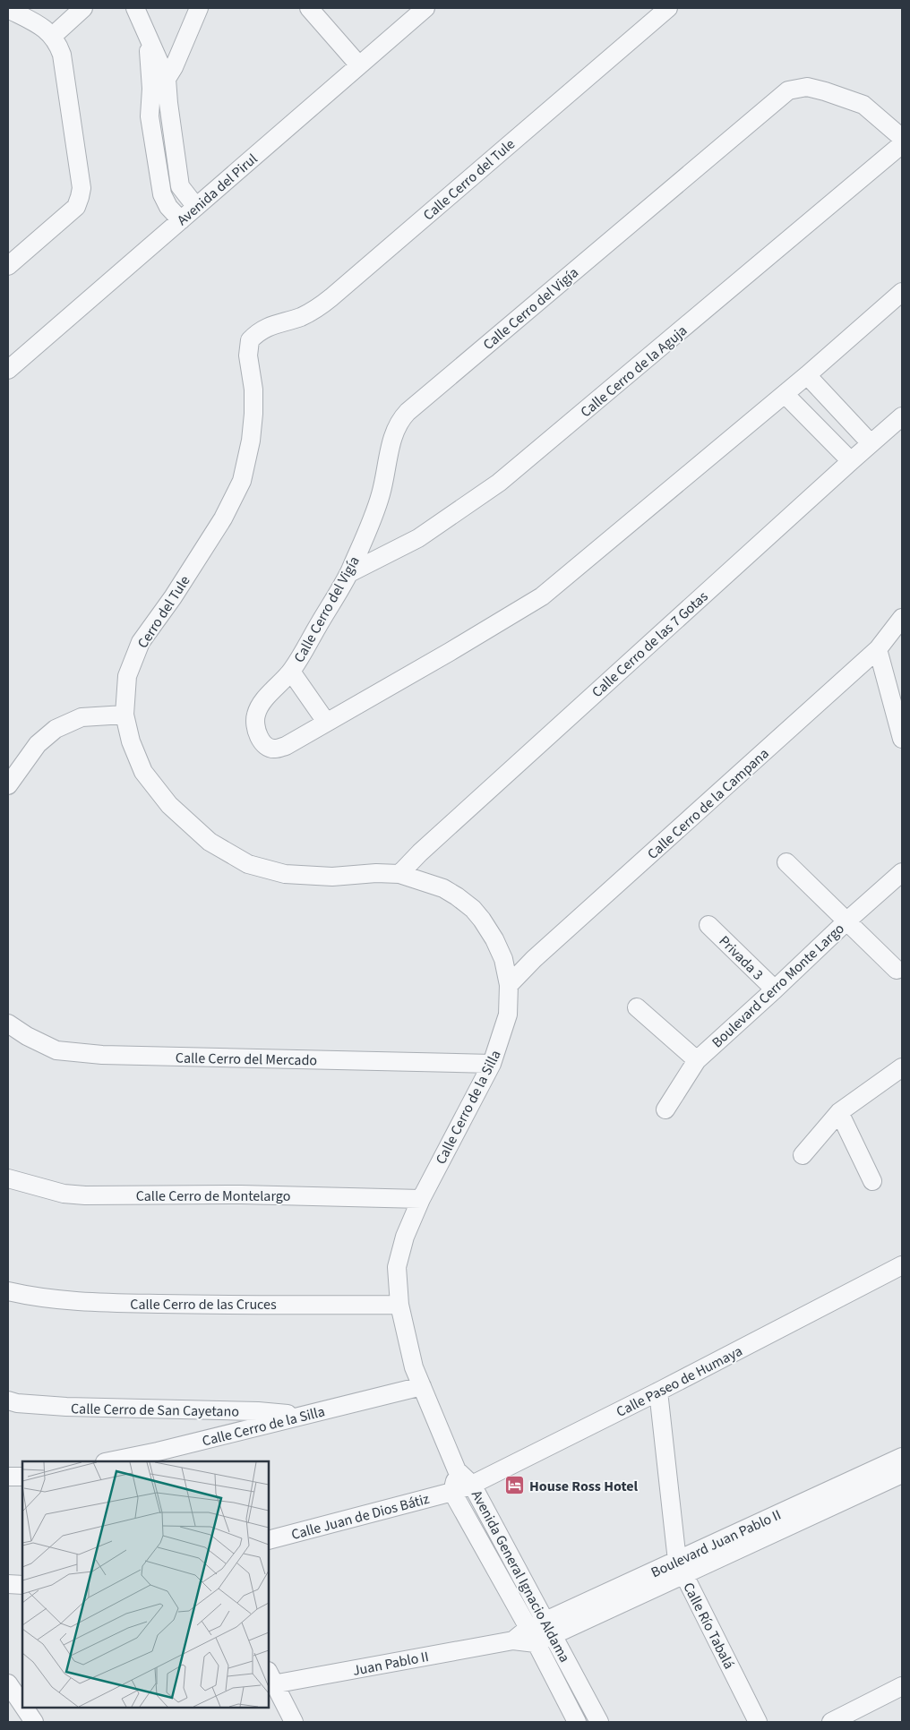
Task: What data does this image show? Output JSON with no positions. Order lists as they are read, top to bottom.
{
  "streets": {
    "street": [
      "Calle Cerro del Tule",
      "Avenida del Pirul",
      "Calle Cerro del Vigía",
      "Calle Cerro de la Aguja",
      "Cerro del Tule",
      "Calle Cerro de las 7 Gotas",
      "Calle Cerro de la Campana",
      "Privada 3",
      "Boulevard Cerro Monte Largo",
      "Calle Cerro del Mercado",
      "Calle Cerro de la Silla",
      "Calle Cerro de Montelargo",
      "Calle Cerro de las Cruces",
      "Calle Paseo de Humaya",
      "Calle Cerro de San Cayetano",
      "Calle Juan de Dios Bátiz",
      "Boulevard Juan Pablo II",
      "Avenida General Ignacio Aldama",
      "Calle Río Tabalá",
      "Juan Pablo II"
    ]
  },
  "crossings": [
    ["Calle Cerro del Tule", "Cerro del Tule"],
    ["Calle Cerro del Vigía", "Calle Cerro de la Aguja"],
    ["Cerro del Tule", "Calle Cerro de las 7 Gotas"],
    ["Cerro del Tule", "Calle Cerro de la Silla"],
    ["Calle Cerro de las 7 Gotas", "Calle Cerro de la Silla"],
    ["Calle Cerro de la Campana", "Calle Cerro de la Silla"],
    ["Privada 3", "Boulevard Cerro Monte Largo"],
    ["Calle Cerro del Mercado", "Calle Cerro de la Silla"],
    ["Calle Cerro de la Silla", "Calle Cerro de Montelargo"],
    ["Calle Cerro de la Silla", "Calle Cerro de las Cruces"],
    ["Calle Cerro de la Silla", "Calle Cerro de San Cayetano"],
    ["Calle Cerro de la Silla", "Avenida General Ignacio Aldama"],
    ["Calle Paseo de Humaya", "Calle Juan de Dios Bátiz"],
    ["Calle Paseo de Humaya", "Avenida General Ignacio Aldama"],
    ["Calle Paseo de Humaya", "Calle Río Tabalá"],
    ["Calle Juan de Dios Bátiz", "Avenida General Ignacio Aldama"],
    ["Boulevard Juan Pablo II", "Avenida General Ignacio Aldama"],
    ["Boulevard Juan Pablo II", "Calle Río Tabalá"],
    ["Boulevard Juan Pablo II", "Juan Pablo II"],
    ["Avenida General Ignacio Aldama", "Juan Pablo II"]
  ],
  "places": {
    "hotel": ["House Ross Hotel"]
  }
}
